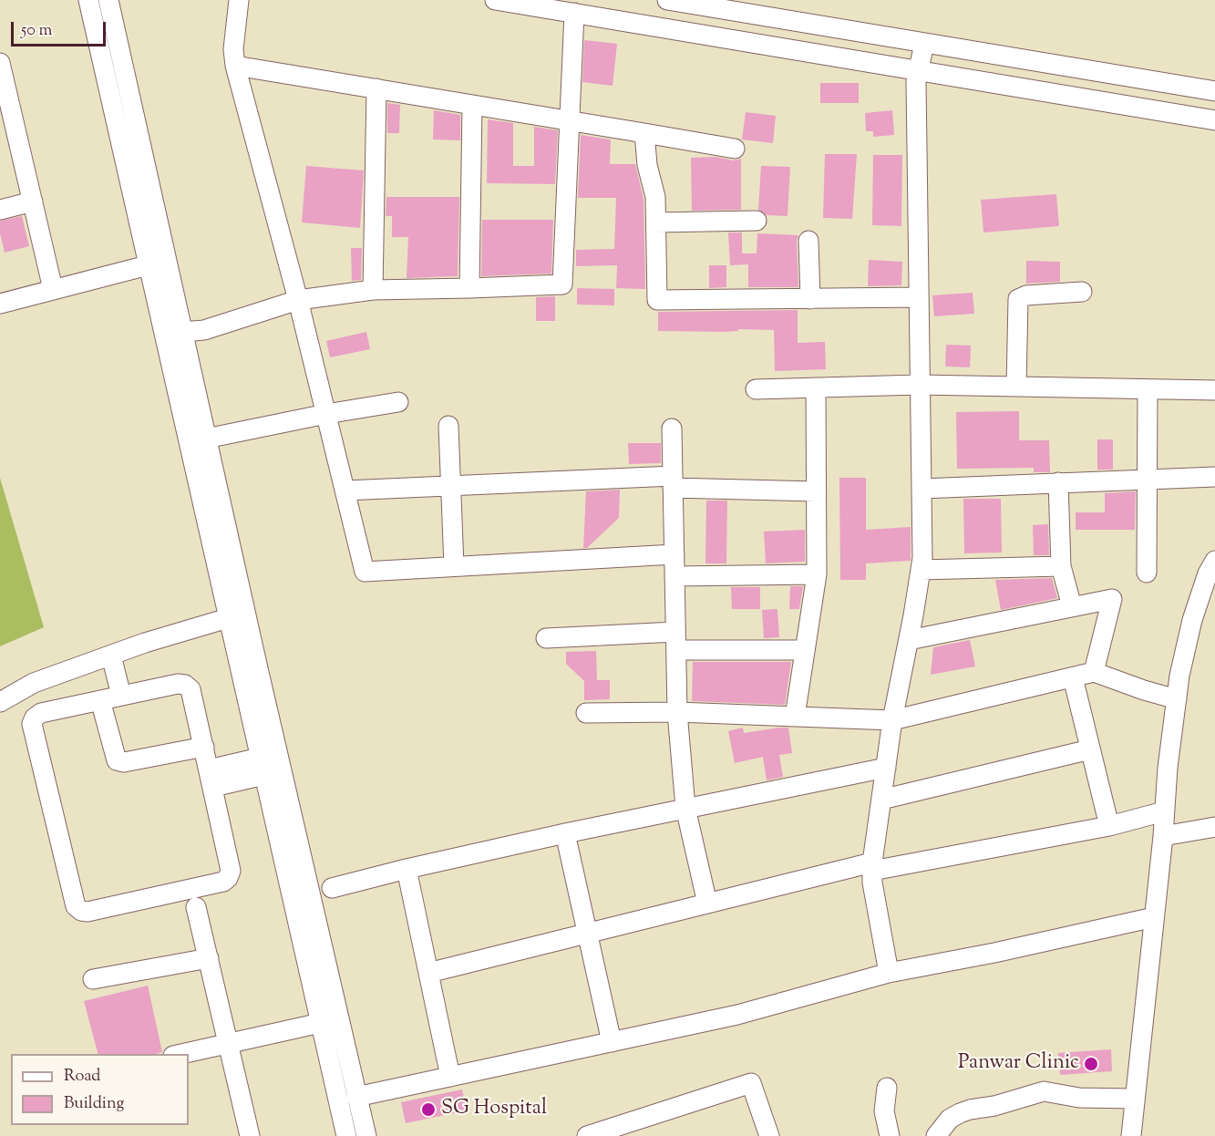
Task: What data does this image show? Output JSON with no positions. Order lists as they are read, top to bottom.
{
  "places": ["Panwar Clinic", "SG Hospital"],
  "legend": ["Road", "Building"],
  "scale_bar": "50 m"
}
